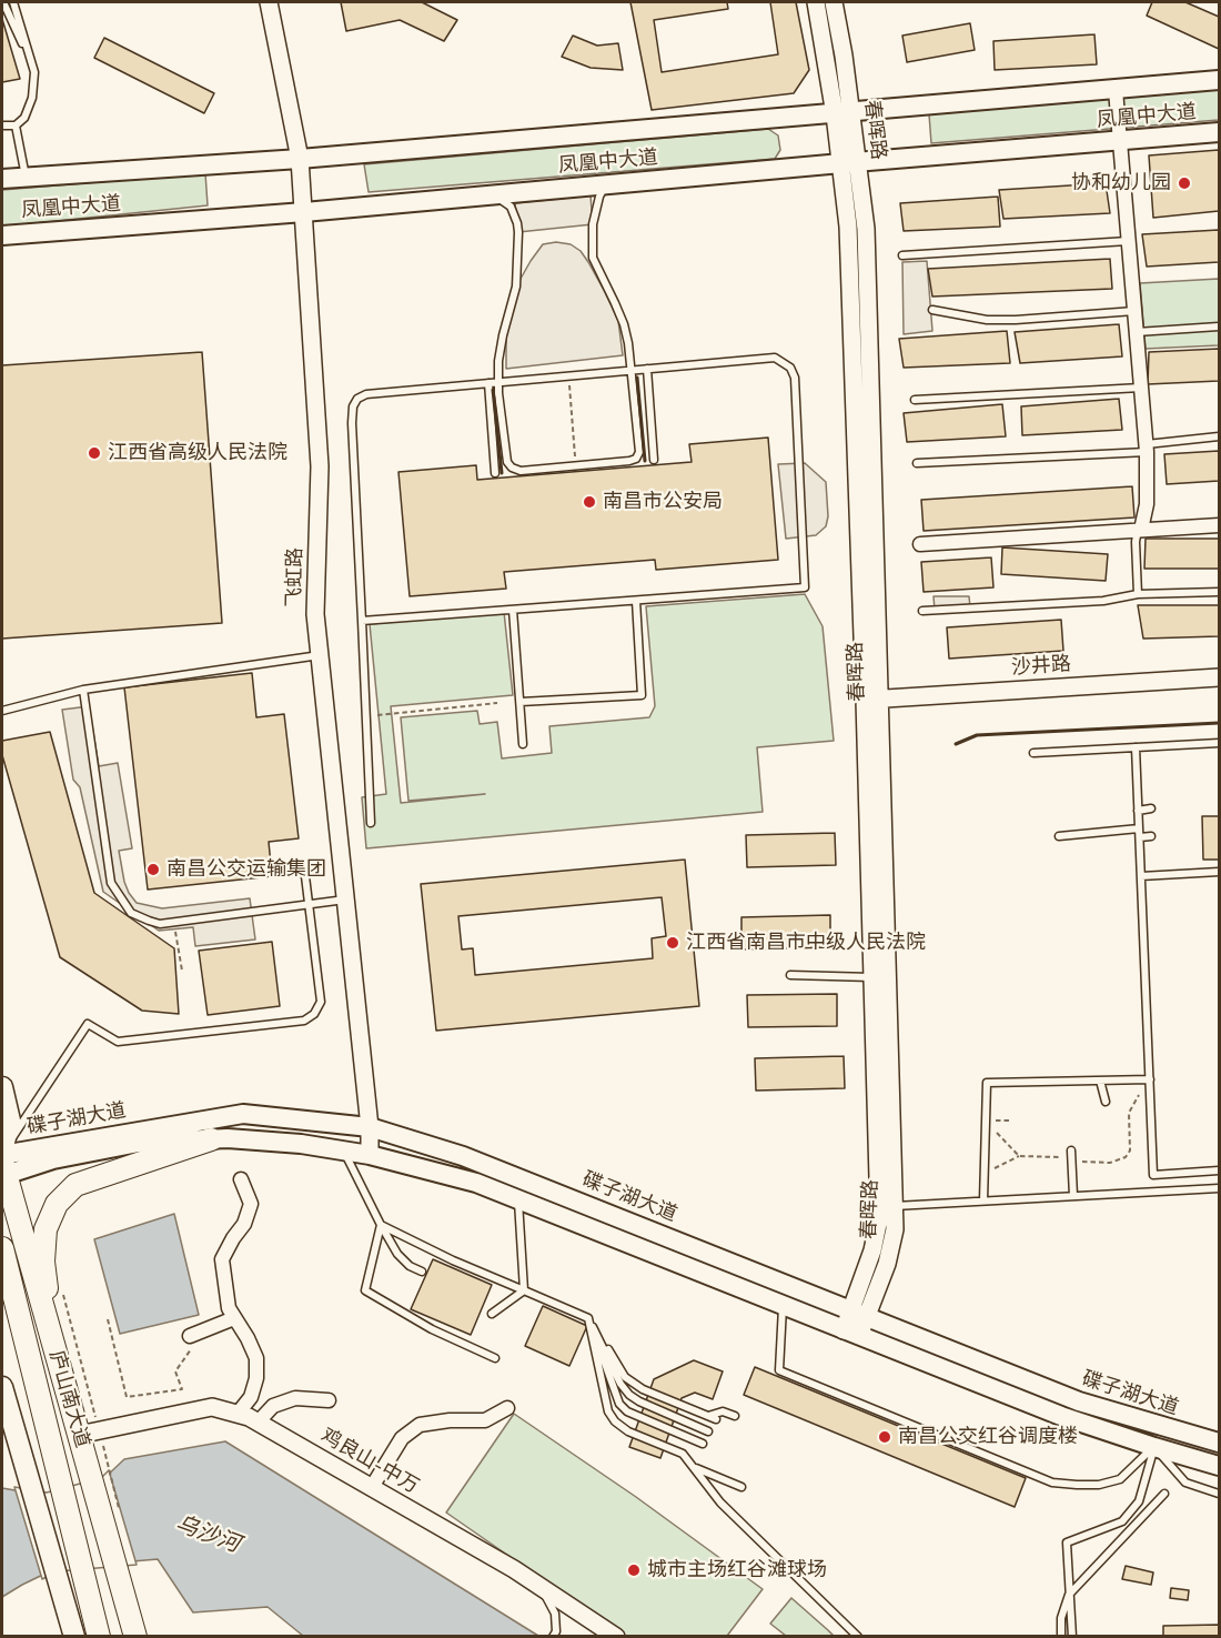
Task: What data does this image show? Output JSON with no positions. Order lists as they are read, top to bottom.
{
  "streets": {
    "highway": ["庐山南大道"],
    "main road": ["凤凰中大道", "碟子湖大道"],
    "street": [
      "春晖路",
      "飞虹路",
      "沙井路",
      "鸡良山-中万"
    ]
  },
  "crossings": [
    ["凤凰中大道", "春晖路"],
    ["凤凰中大道", "飞虹路"],
    ["春晖路", "沙井路"],
    ["春晖路", "碟子湖大道"],
    ["飞虹路", "碟子湖大道"],
    ["碟子湖大道", "庐山南大道"],
    ["庐山南大道", "鸡良山-中万"]
  ],
  "water": ["乌沙河"],
  "places": [
    "协和幼儿园",
    "江西省高级人民法院",
    "南昌市公安局",
    "南昌公交运输集团",
    "江西省南昌市中级人民法院",
    "南昌公交红谷调度楼",
    "城市主场红谷滩球场"
  ]
}
